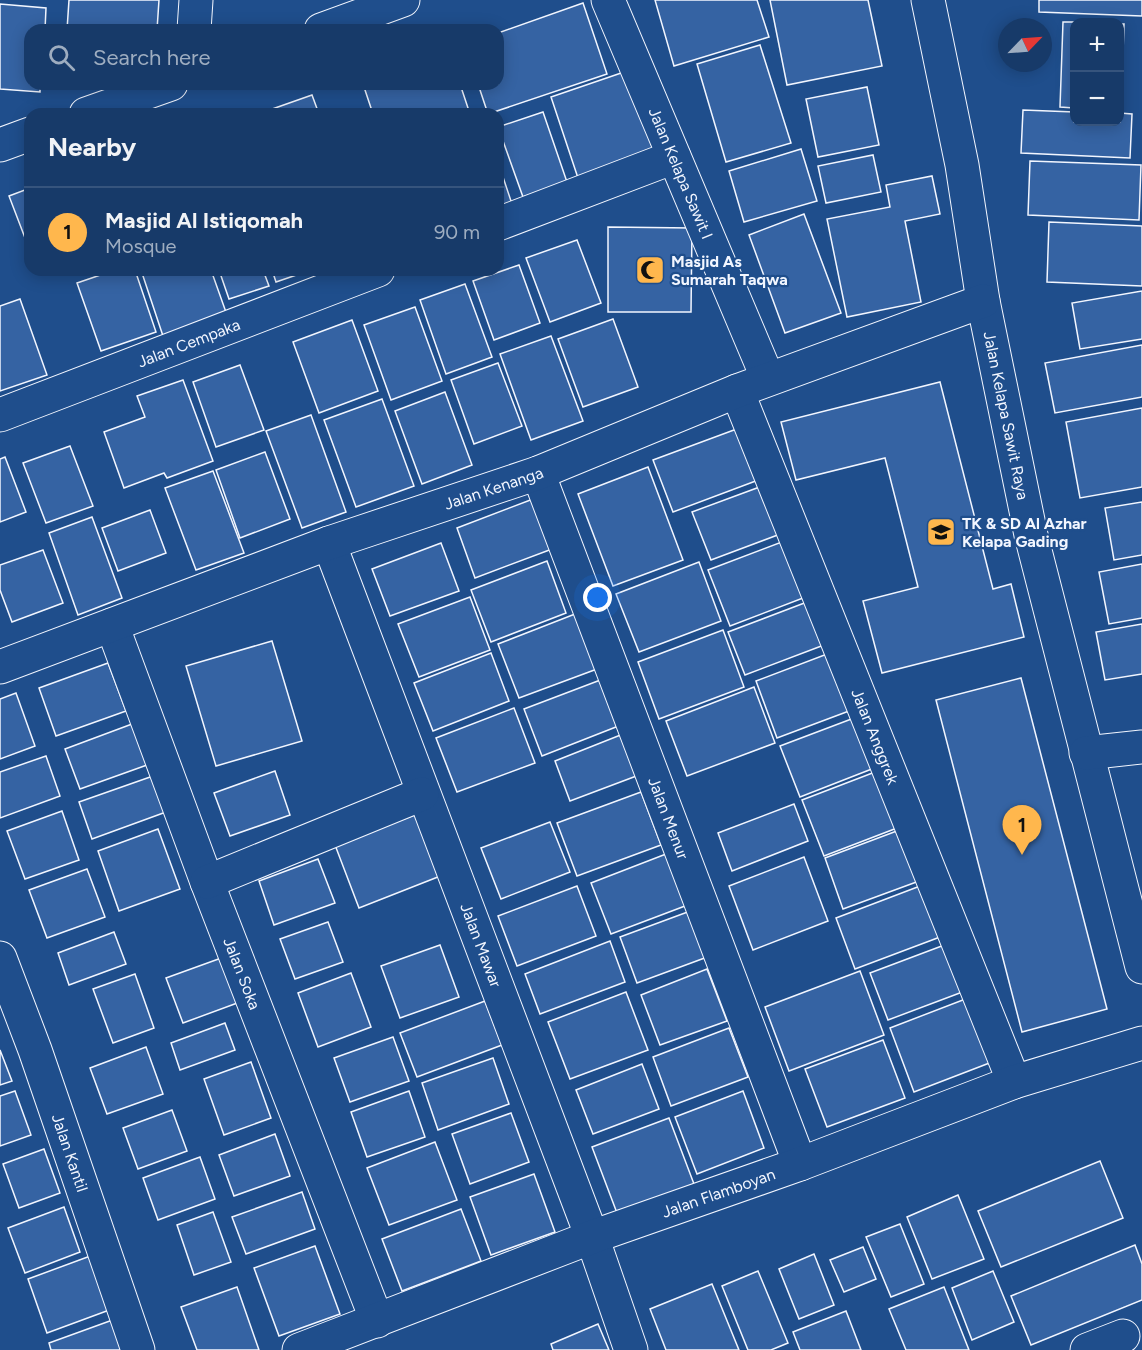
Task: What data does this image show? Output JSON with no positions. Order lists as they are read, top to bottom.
{
  "streets": {
    "street": [
      "Jalan Kelapa Sawit I",
      "Jalan Cempaka",
      "Jalan Kelapa Sawit Raya",
      "Jalan Kenanga",
      "Jalan Anggrek",
      "Jalan Menur",
      "Jalan Mawar",
      "Jalan Soka",
      "Jalan Kantil",
      "Jalan Flamboyan"
    ]
  },
  "crossings": [
    ["Jalan Kelapa Sawit I", "Jalan Kenanga"],
    ["Jalan Kelapa Sawit Raya", "Jalan Kenanga"],
    ["Jalan Kenanga", "Jalan Anggrek"],
    ["Jalan Kenanga", "Jalan Menur"],
    ["Jalan Kenanga", "Jalan Mawar"],
    ["Jalan Kenanga", "Jalan Soka"],
    ["Jalan Anggrek", "Jalan Flamboyan"],
    ["Jalan Menur", "Jalan Flamboyan"],
    ["Jalan Mawar", "Jalan Flamboyan"],
    ["Jalan Soka", "Jalan Flamboyan"]
  ],
  "places": {
    "mosque": ["Masjid As Sumarah Taqwa"],
    "school or university": ["TK & SD Al Azhar Kelapa Gading"]
  },
  "north": "top right",
  "page": {
    "map_buttons": ["+", "−"],
    "search": "Search here",
    "heading": "Nearby",
    "list": [
      {
        "mark": "1",
        "name": "Masjid Al Istiqomah",
        "note": "Mosque",
        "value": "90 m"
      }
    ],
    "pins": "1"
  }
}
